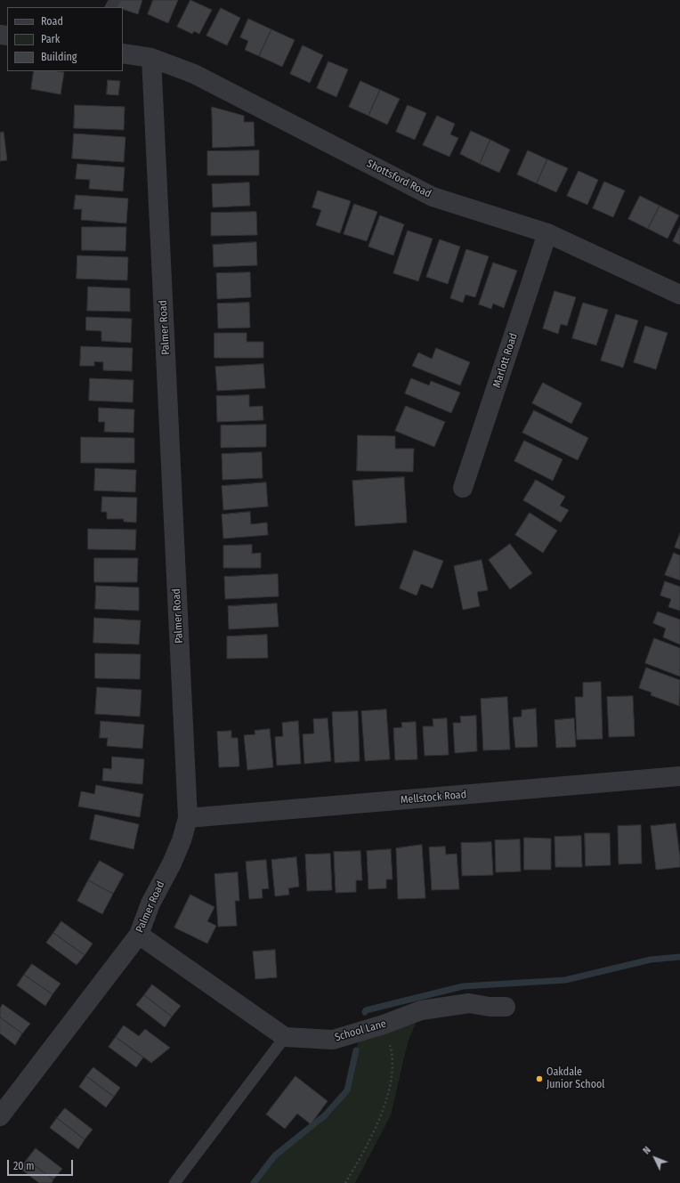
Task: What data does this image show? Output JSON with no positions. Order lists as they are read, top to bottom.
{
  "streets": {
    "street": [
      "Shottsford Road",
      "Palmer Road",
      "Marlott Road",
      "Mellstock Road",
      "School Lane"
    ]
  },
  "crossings": [
    ["Shottsford Road", "Palmer Road"],
    ["Shottsford Road", "Marlott Road"],
    ["Palmer Road", "Mellstock Road"]
  ],
  "places": ["Oakdale Junior School"],
  "legend": ["Road", "Park", "Building"],
  "scale_bar": "20 m",
  "north": "top left"
}
